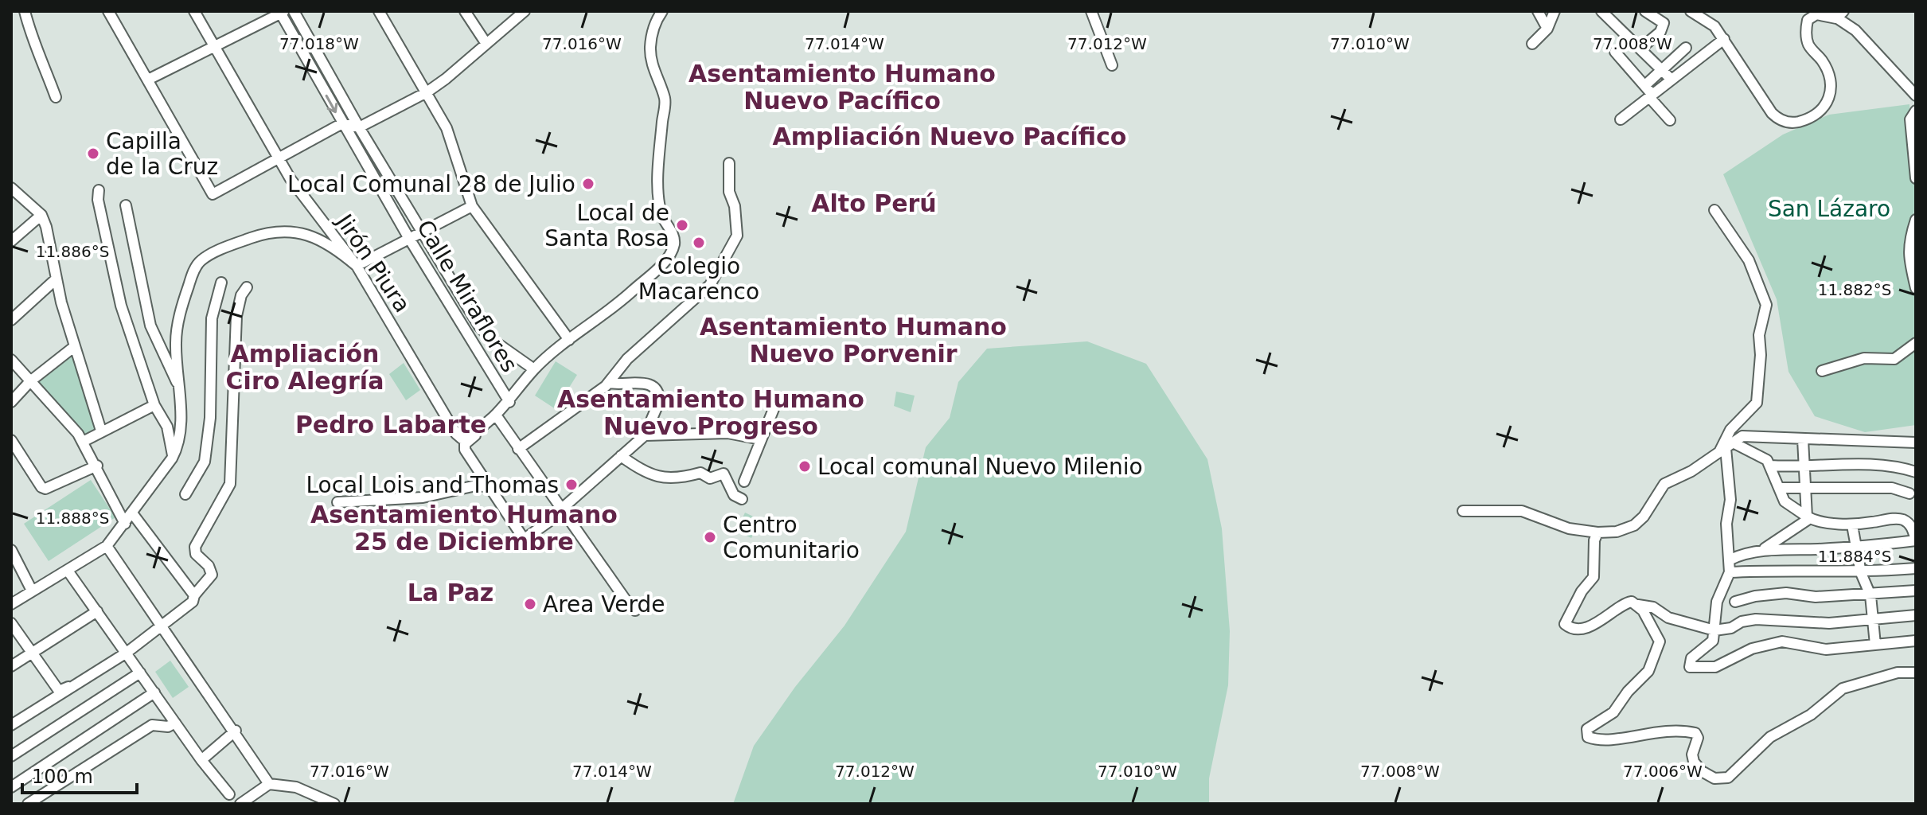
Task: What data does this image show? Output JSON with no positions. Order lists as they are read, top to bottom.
{
  "streets": {
    "street": ["Jirón Piura", "Calle Miraflores"]
  },
  "districts": [
    "Asentamiento Humano Nuevo Pacífico",
    "Ampliación Nuevo Pacífico",
    "Alto Perú",
    "Asentamiento Humano Nuevo Porvenir",
    "Ampliación Ciro Alegría",
    "Asentamiento Humano Nuevo Progreso",
    "Pedro Labarte",
    "Asentamiento Humano 25 de Diciembre",
    "La Paz"
  ],
  "parks": ["San Lázaro"],
  "places": [
    "Capilla de la Cruz",
    "Local Comunal 28 de Julio",
    "Local de Santa Rosa",
    "Colegio Macarenco",
    "Local comunal Nuevo Milenio",
    "Local Lois and Thomas",
    "Centro Comunitario",
    "Area Verde"
  ],
  "scale_bar": "100 m",
  "coordinates": [
    "77.018°W",
    "77.016°W",
    "77.014°W",
    "77.012°W",
    "77.010°W",
    "77.008°W",
    "11.886°S",
    "11.882°S",
    "11.888°S",
    "11.884°S",
    "77.006°W"
  ]
}
